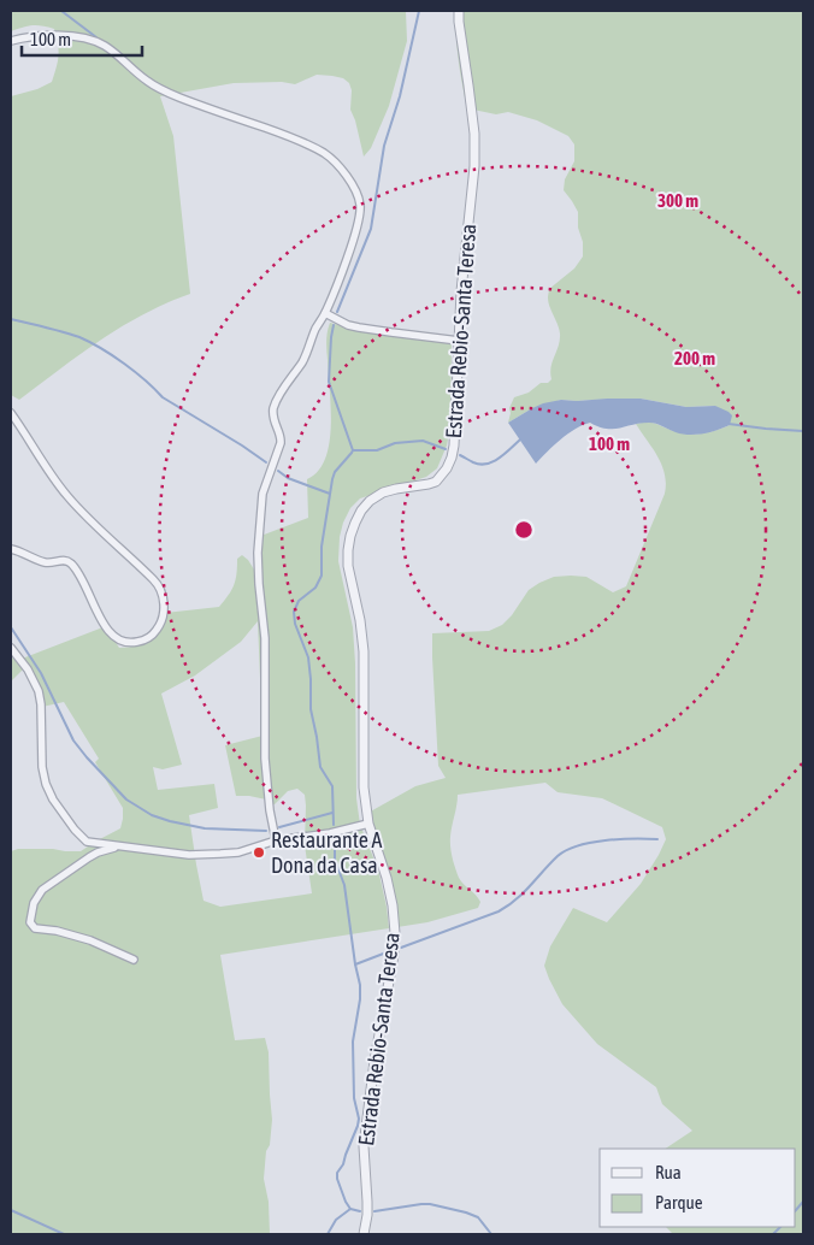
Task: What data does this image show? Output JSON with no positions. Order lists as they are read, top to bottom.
{
  "streets": {
    "street": ["Estrada Rebio-Santa Teresa"]
  },
  "places": ["Restaurante A Dona da Casa"],
  "legend": ["Rua", "Parque"],
  "scale_bar": "100 m",
  "rings": ["300 m", "200 m", "100 m"]
}
